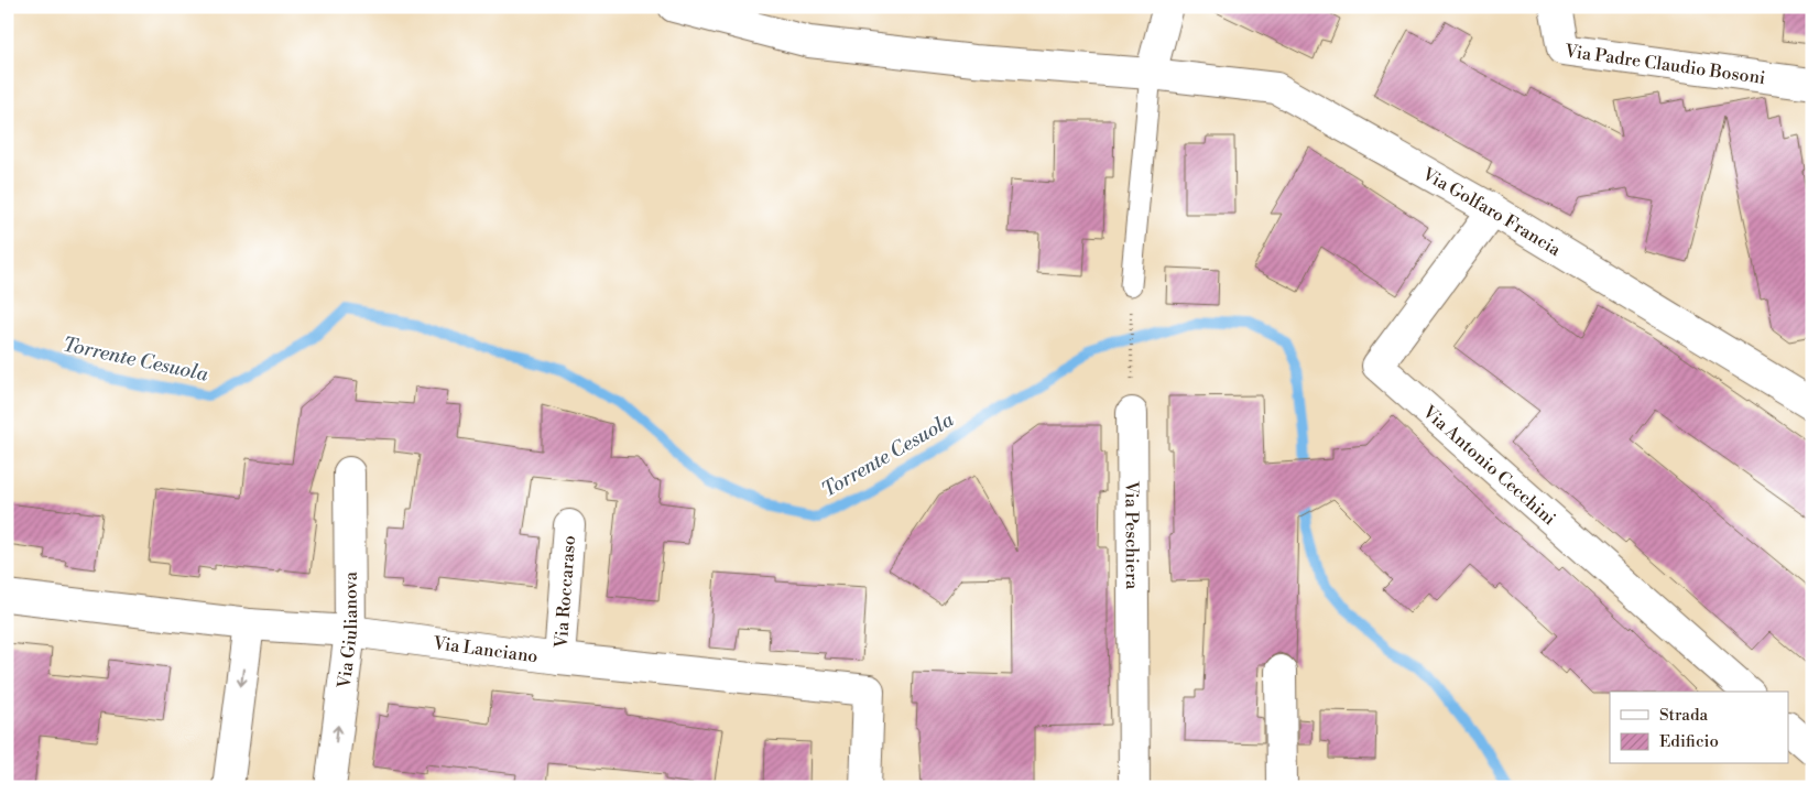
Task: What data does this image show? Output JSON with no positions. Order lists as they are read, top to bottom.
{
  "streets": {
    "street": [
      "Via Padre Claudio Bosoni",
      "Via Golfaro Francia",
      "Via Antonio Cecchini",
      "Via Peschiera",
      "Via Roccaraso",
      "Via Giulianova",
      "Via Lanciano"
    ]
  },
  "crossings": [
    ["Via Golfaro Francia", "Via Antonio Cecchini"],
    ["Via Roccaraso", "Via Lanciano"],
    ["Via Giulianova", "Via Lanciano"]
  ],
  "water": ["Torrente Cesuola"],
  "legend": ["Strada", "Edificio"]
}
